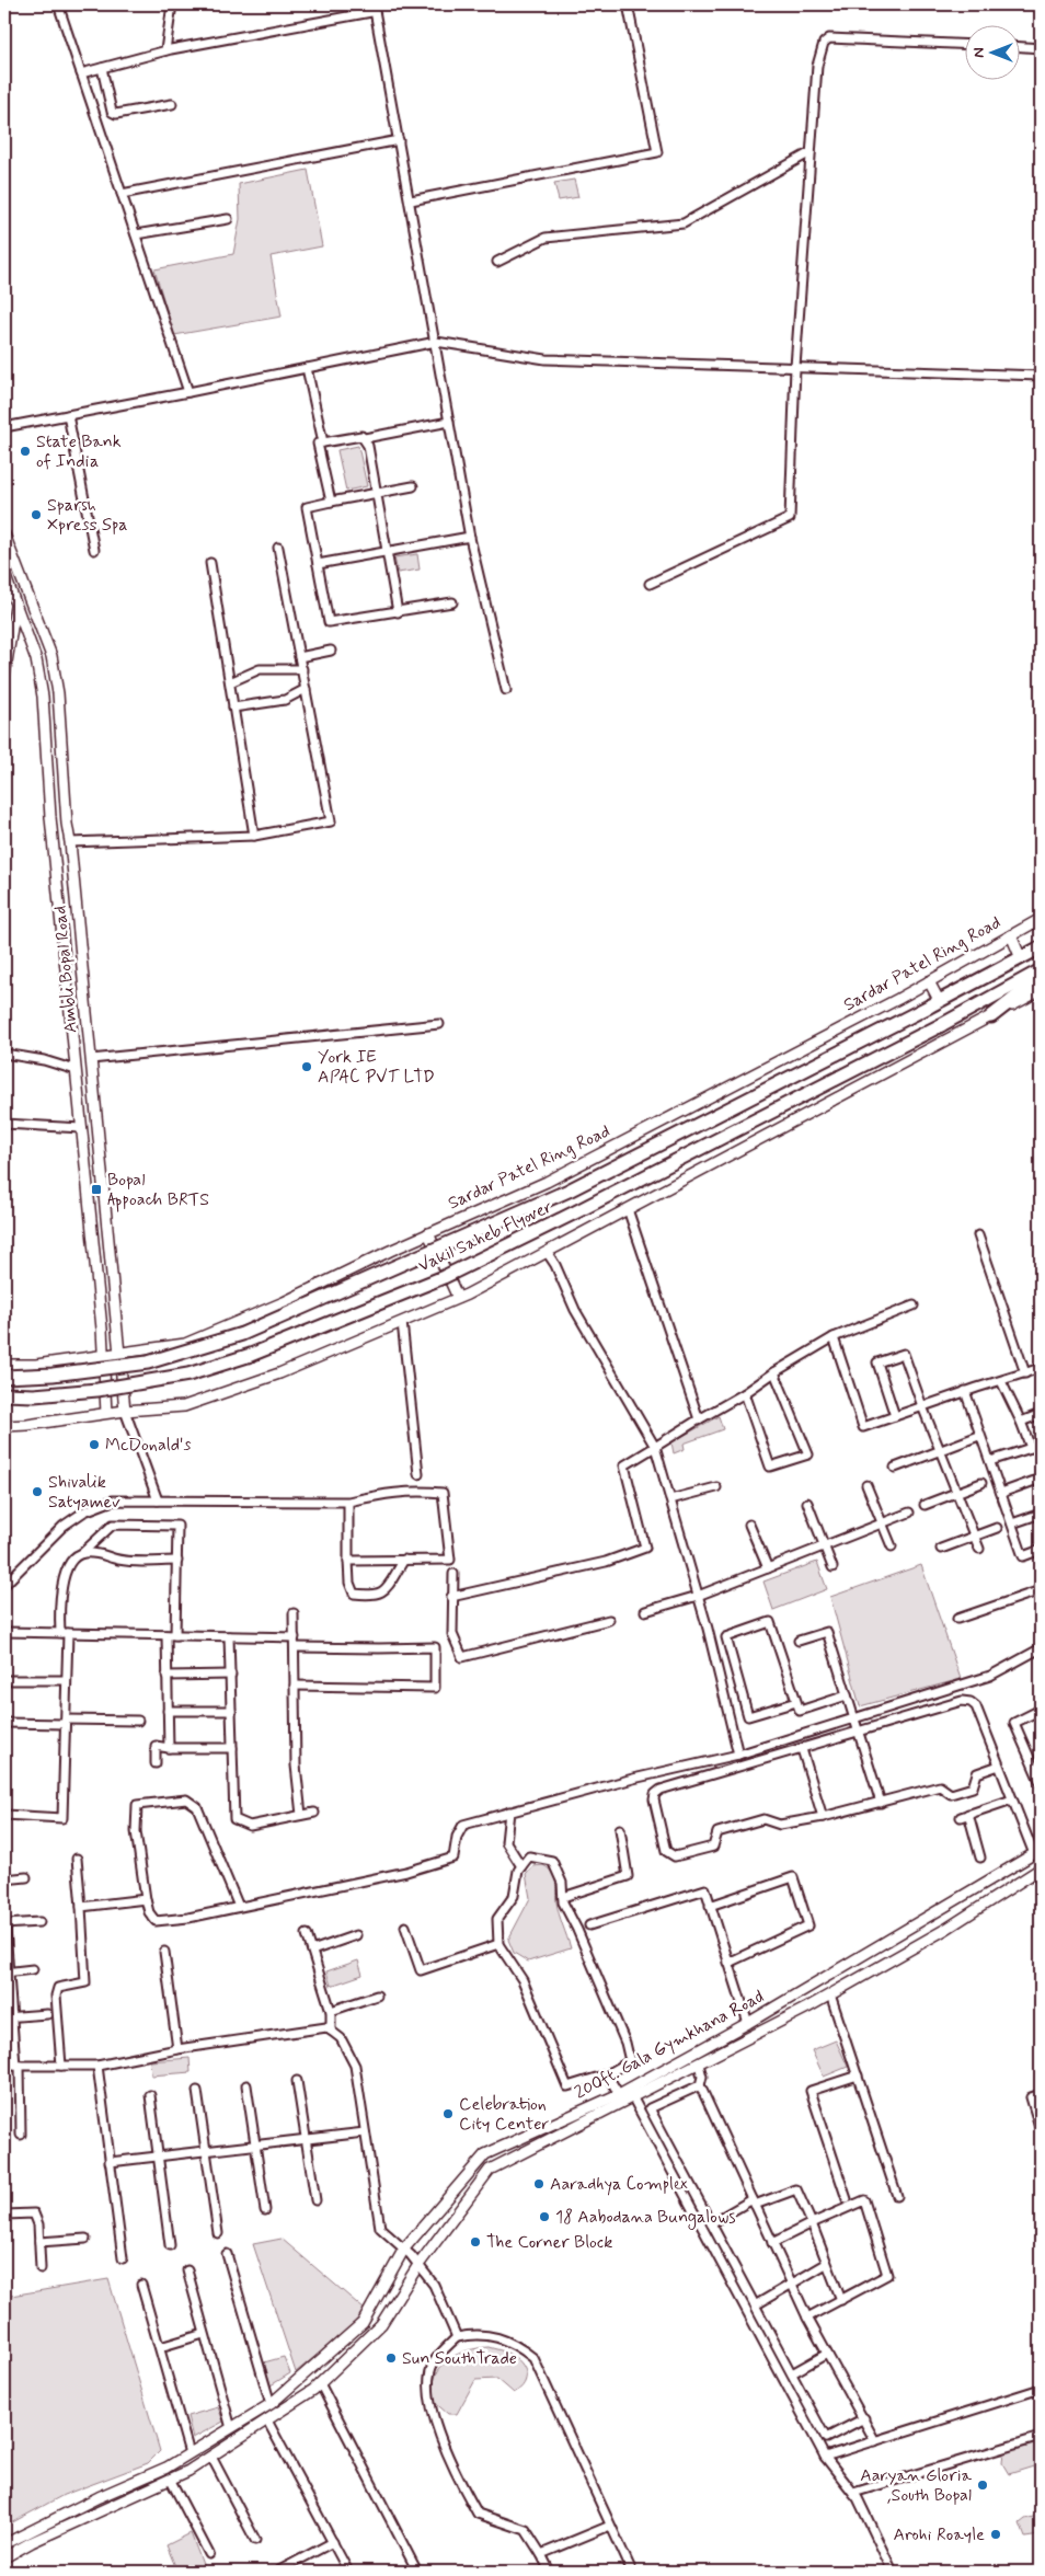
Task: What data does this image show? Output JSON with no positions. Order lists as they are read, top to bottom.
{
  "streets": {
    "highway": ["Vakil Saheb Flyover"],
    "street": ["Sardar Patel Ring Road", "Ambli Bopal Road", "200ft. Gala Gymkhana Road"]
  },
  "crossings": [
    ["Sardar Patel Ring Road", "Ambli Bopal Road"]
  ],
  "places": {
    "other": [
      "State Bank of India",
      "Sparsh Xpress Spa",
      "York IE APAC PVT LTD",
      "McDonald's",
      "Shivalik Satyamev",
      "Celebration City Center",
      "Aaradhya Complex",
      "18 Aabodana Bungalows",
      "The Corner Block",
      "Sun SouthTrade",
      "Aaryan Gloria ,South Bopal",
      "Arohi Roayle"
    ],
    "transit": ["Bopal Appoach BRTS"]
  },
  "north": "left"
}
